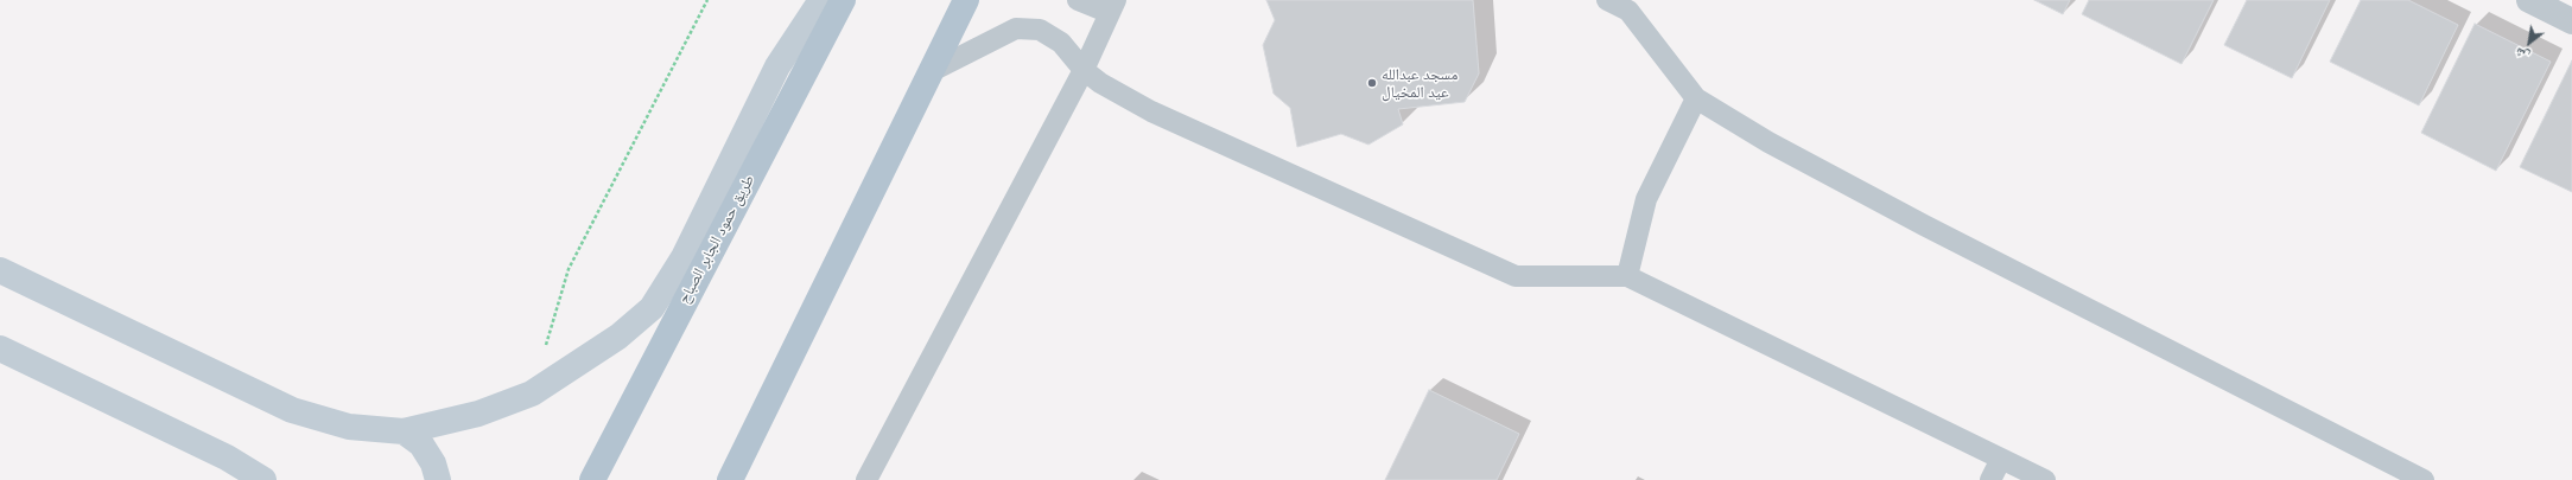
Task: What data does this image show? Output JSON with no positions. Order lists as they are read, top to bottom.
{
  "streets": {
    "main road": ["طريق حمود الجابر الصباح"]
  },
  "places": ["مسجد عبدالله عيد المخيال"],
  "north": "bottom left"
}
